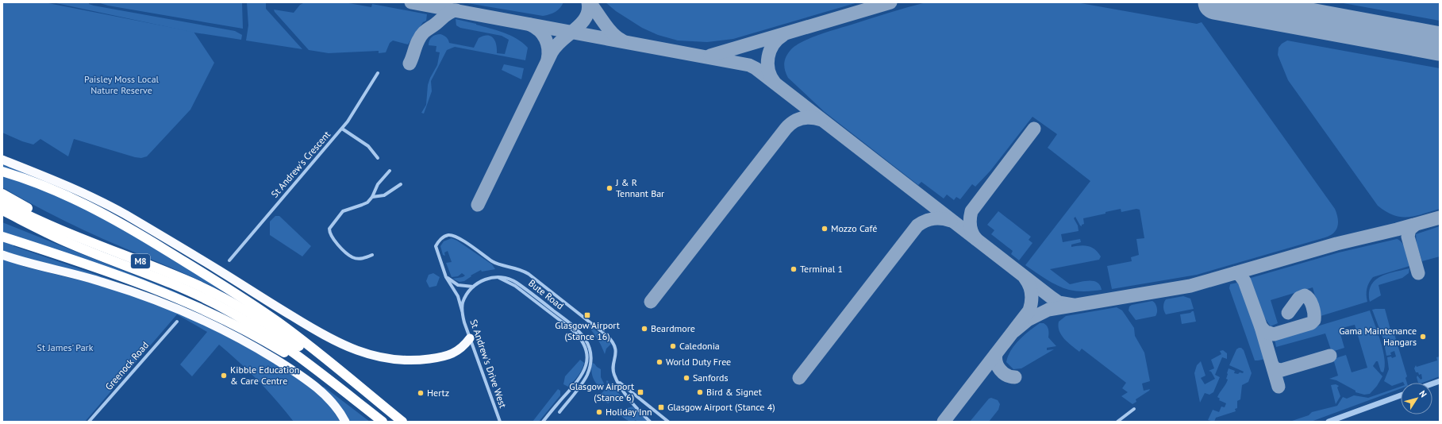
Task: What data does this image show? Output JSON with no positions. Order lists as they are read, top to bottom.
{
  "streets": {
    "highway": ["M8"],
    "street": [
      "St Andrew's Crescent",
      "Bute Road",
      "St Andrew's Drive West",
      "Greenock Road"
    ]
  },
  "crossings": [
    ["Bute Road", "St Andrew's Drive West"]
  ],
  "parks": ["Paisley Moss Local Nature Reserve", "St James' Park"],
  "places": {
    "other": [
      "J & R Tennant Bar",
      "Mozzo Café",
      "Terminal 1",
      "Beardmore",
      "Gama Maintenance Hangars",
      "Caledonia",
      "World Duty Free",
      "Kibble Education & Care Centre",
      "Sanfords",
      "Bird & Signet",
      "Hertz",
      "Holiday Inn"
    ],
    "transit": ["Glasgow Airport (Stance 16)", "Glasgow Airport (Stance 6)", "Glasgow Airport (Stance 4)"]
  },
  "north": "top right"
}
